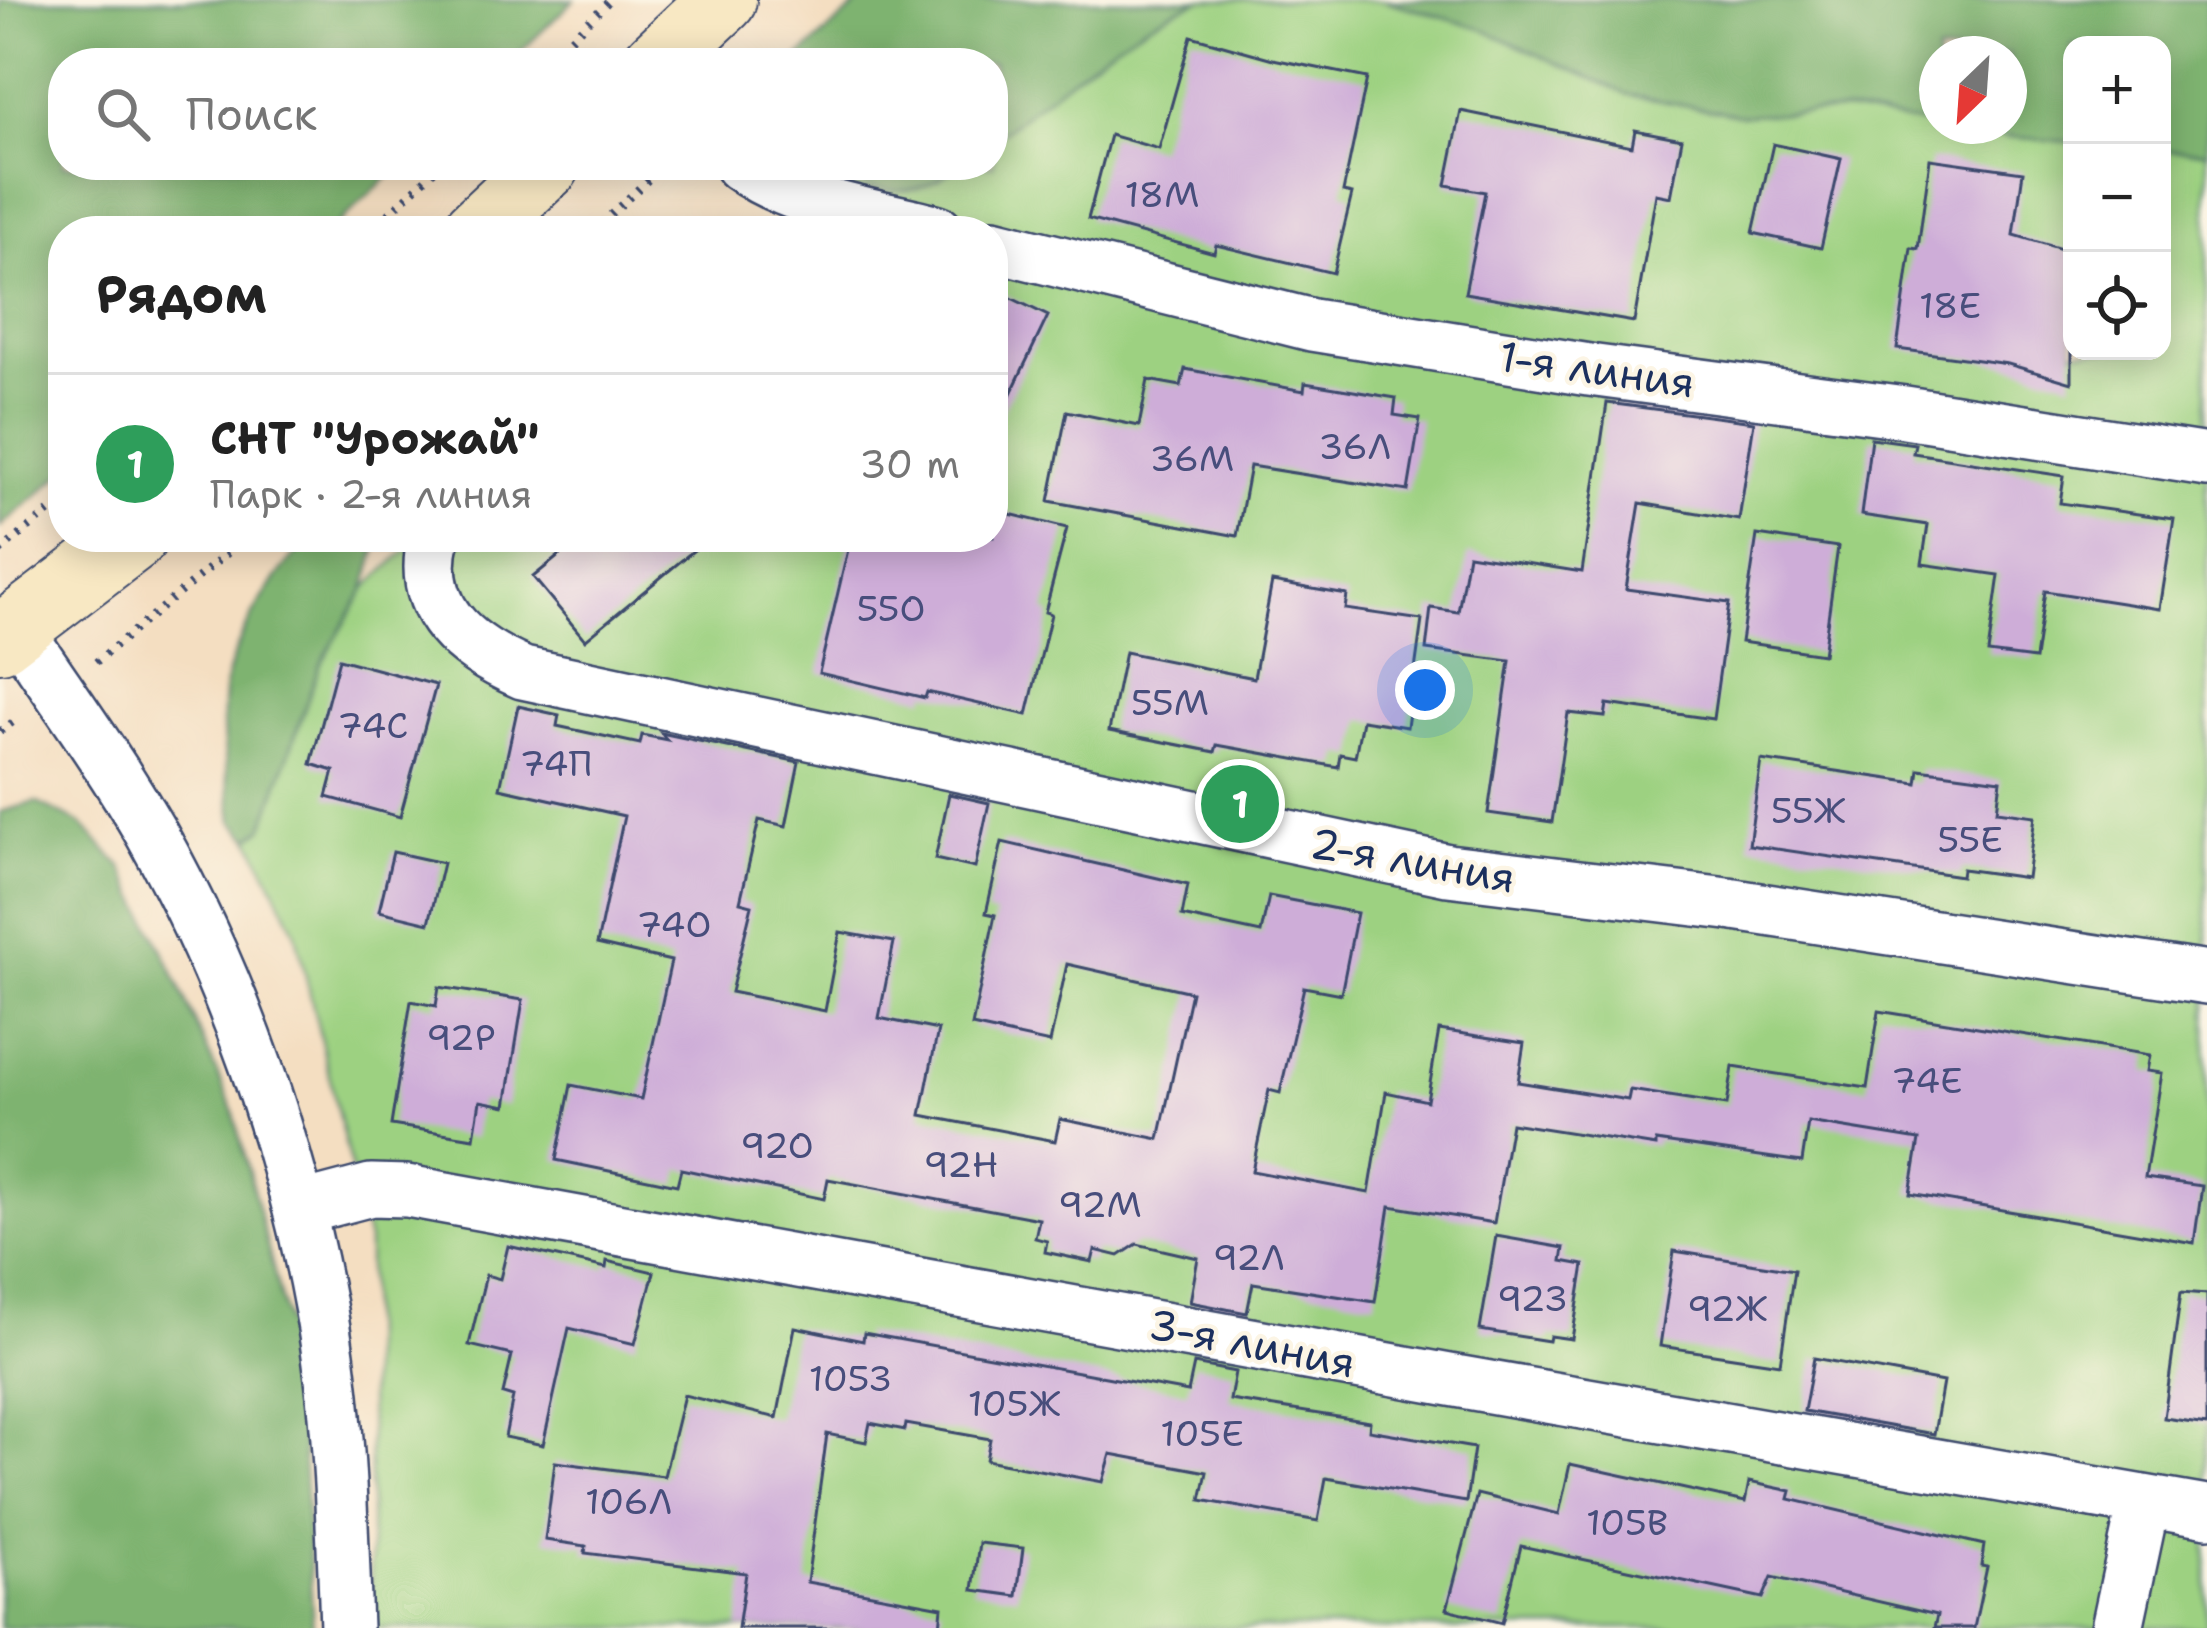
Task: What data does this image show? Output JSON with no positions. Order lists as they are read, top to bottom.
{
  "streets": {
    "street": ["1-я линия", "2-я линия", "3-я линия"]
  },
  "house_numbers": [
    "18М",
    "18Е",
    "36Л",
    "36М",
    "55О",
    "55М",
    "74С",
    "74П",
    "55Ж",
    "55Е",
    "74О",
    "92Р",
    "74Е",
    "92О",
    "92Н",
    "92М",
    "92Л",
    "92З",
    "92Ж",
    "105З",
    "105Ж",
    "105Е",
    "106Л",
    "105В"
  ],
  "north": "bottom left",
  "page": {
    "map_buttons": ["+", "−"],
    "search": "Поиск",
    "heading": "Рядом",
    "list": [
      {
        "mark": "1",
        "name": "СНТ \"Урожай\"",
        "note": "Парк · 2-я линия",
        "value": "30 m"
      }
    ],
    "pins": "1"
  }
}
